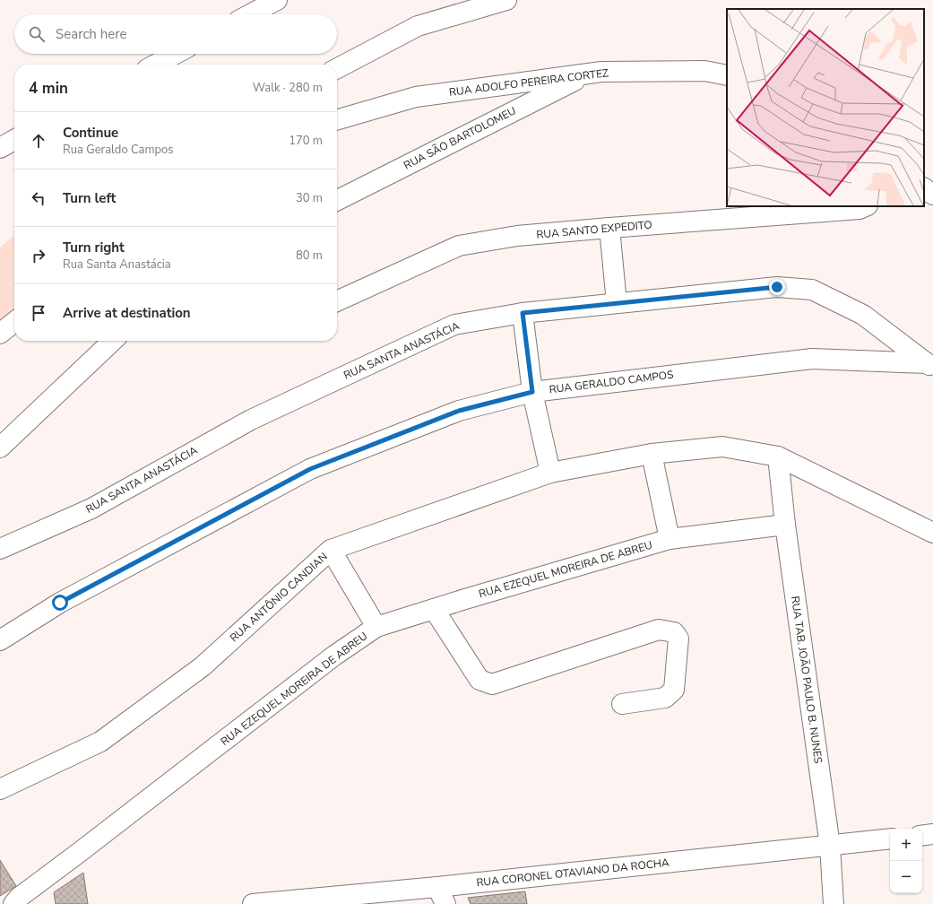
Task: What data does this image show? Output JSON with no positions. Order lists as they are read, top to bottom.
{
  "streets": {
    "street": [
      "RUA ADOLFO PEREIRA CORTEZ",
      "RUA SÃO BARTOLOMEU",
      "RUA SANTO EXPEDITO",
      "RUA SANTA ANASTÁCIA",
      "RUA GERALDO CAMPOS",
      "RUA EZEQUEL MOREIRA DE ABREU",
      "RUA ANTÔNIO CANDIAN",
      "RUA TAB. JOÃO PAULO B. NUNES",
      "RUA CORONEL OTAVIANO DA ROCHA"
    ]
  },
  "crossings": [
    ["RUA ADOLFO PEREIRA CORTEZ", "RUA SÃO BARTOLOMEU"],
    ["RUA SANTA ANASTÁCIA", "RUA GERALDO CAMPOS"],
    ["RUA EZEQUEL MOREIRA DE ABREU", "RUA TAB. JOÃO PAULO B. NUNES"],
    ["RUA ANTÔNIO CANDIAN", "RUA TAB. JOÃO PAULO B. NUNES"],
    ["RUA TAB. JOÃO PAULO B. NUNES", "RUA CORONEL OTAVIANO DA ROCHA"]
  ],
  "page": {
    "search": "Search here",
    "heading": ["4 min", "Walk · 280 m"],
    "list": [
      ["Continue", "Rua Geraldo Campos", "170 m"],
      ["Turn left", "30 m"],
      ["Turn right", "Rua Santa Anastácia", "80 m"],
      "Arrive at destination"
    ],
    "map_buttons": ["+", "−"]
  }
}
